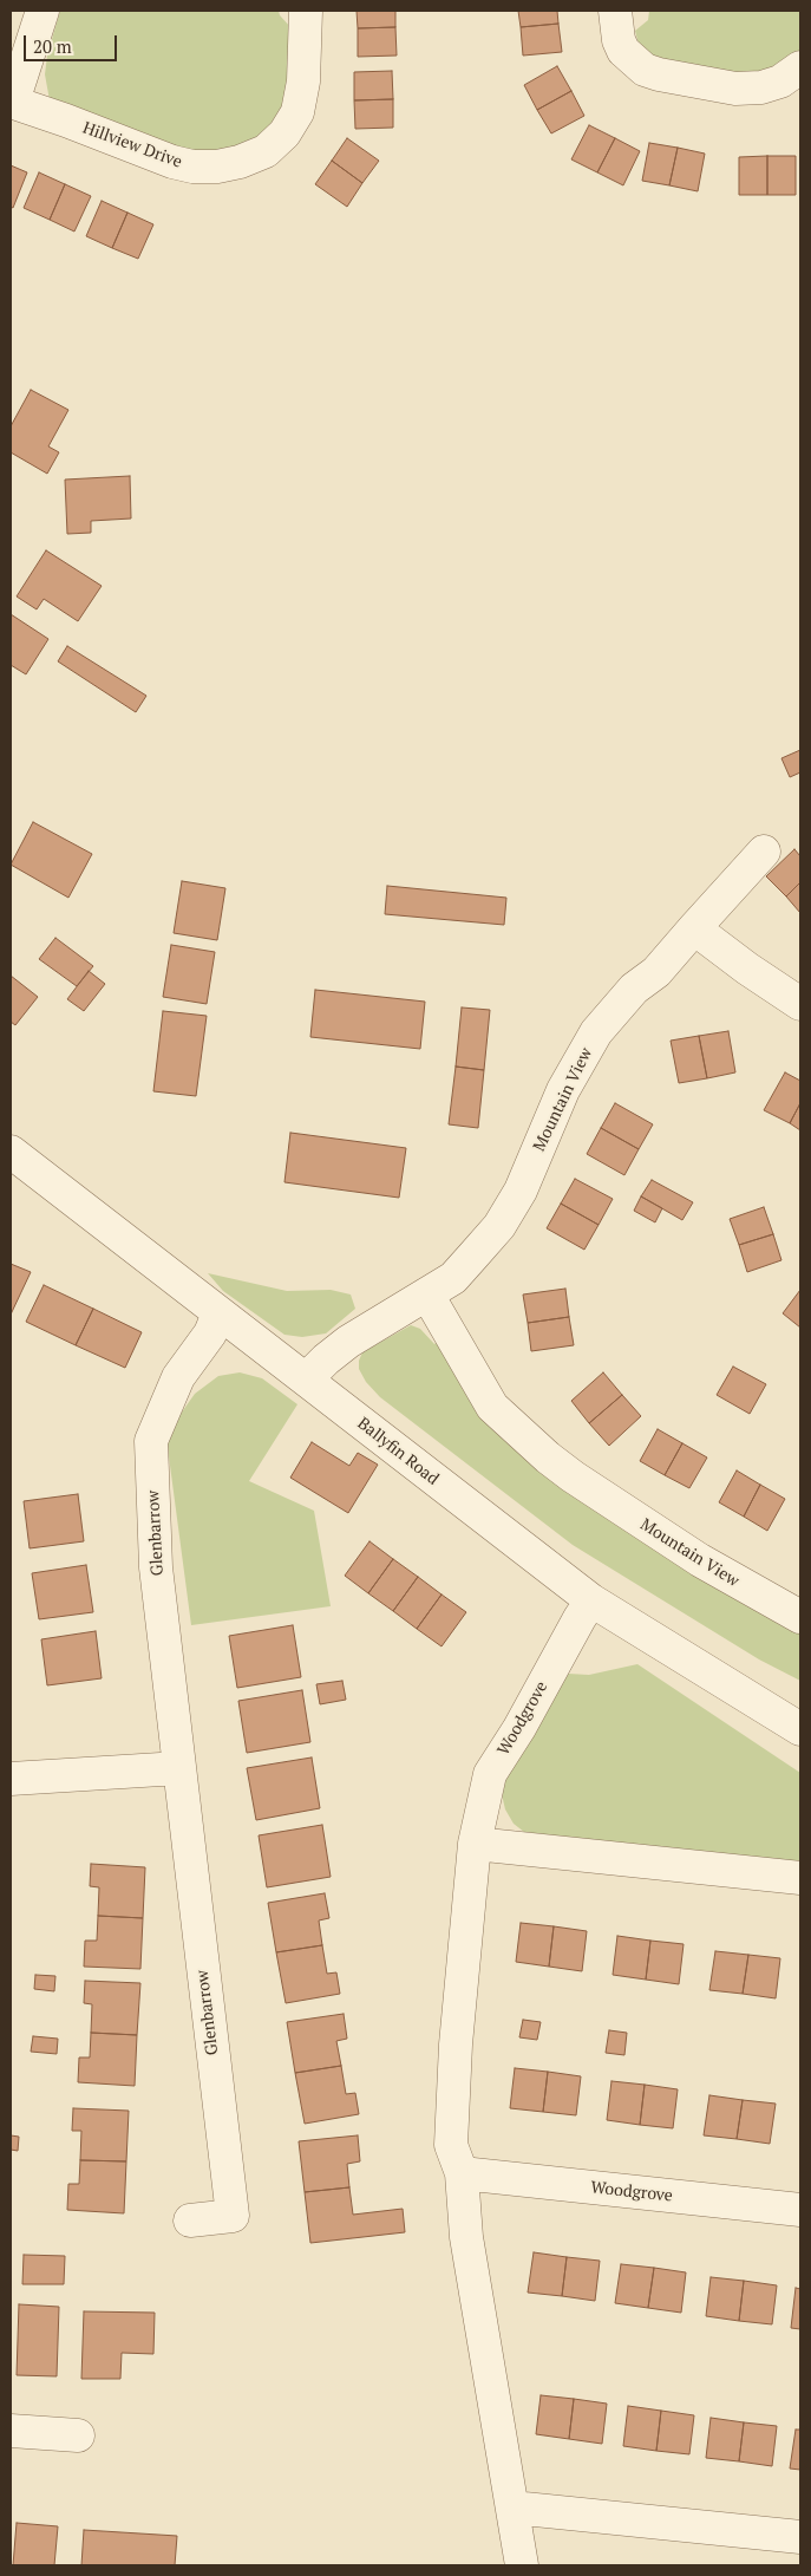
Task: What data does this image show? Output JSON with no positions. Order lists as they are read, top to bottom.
{
  "streets": {
    "street": [
      "Hillview Drive",
      "Mountain View",
      "Ballyfin Road",
      "Glenbarrow",
      "Woodgrove"
    ]
  },
  "crossings": [
    ["Mountain View", "Ballyfin Road"],
    ["Ballyfin Road", "Glenbarrow"],
    ["Ballyfin Road", "Woodgrove"]
  ],
  "scale_bar": "20 m"
}
